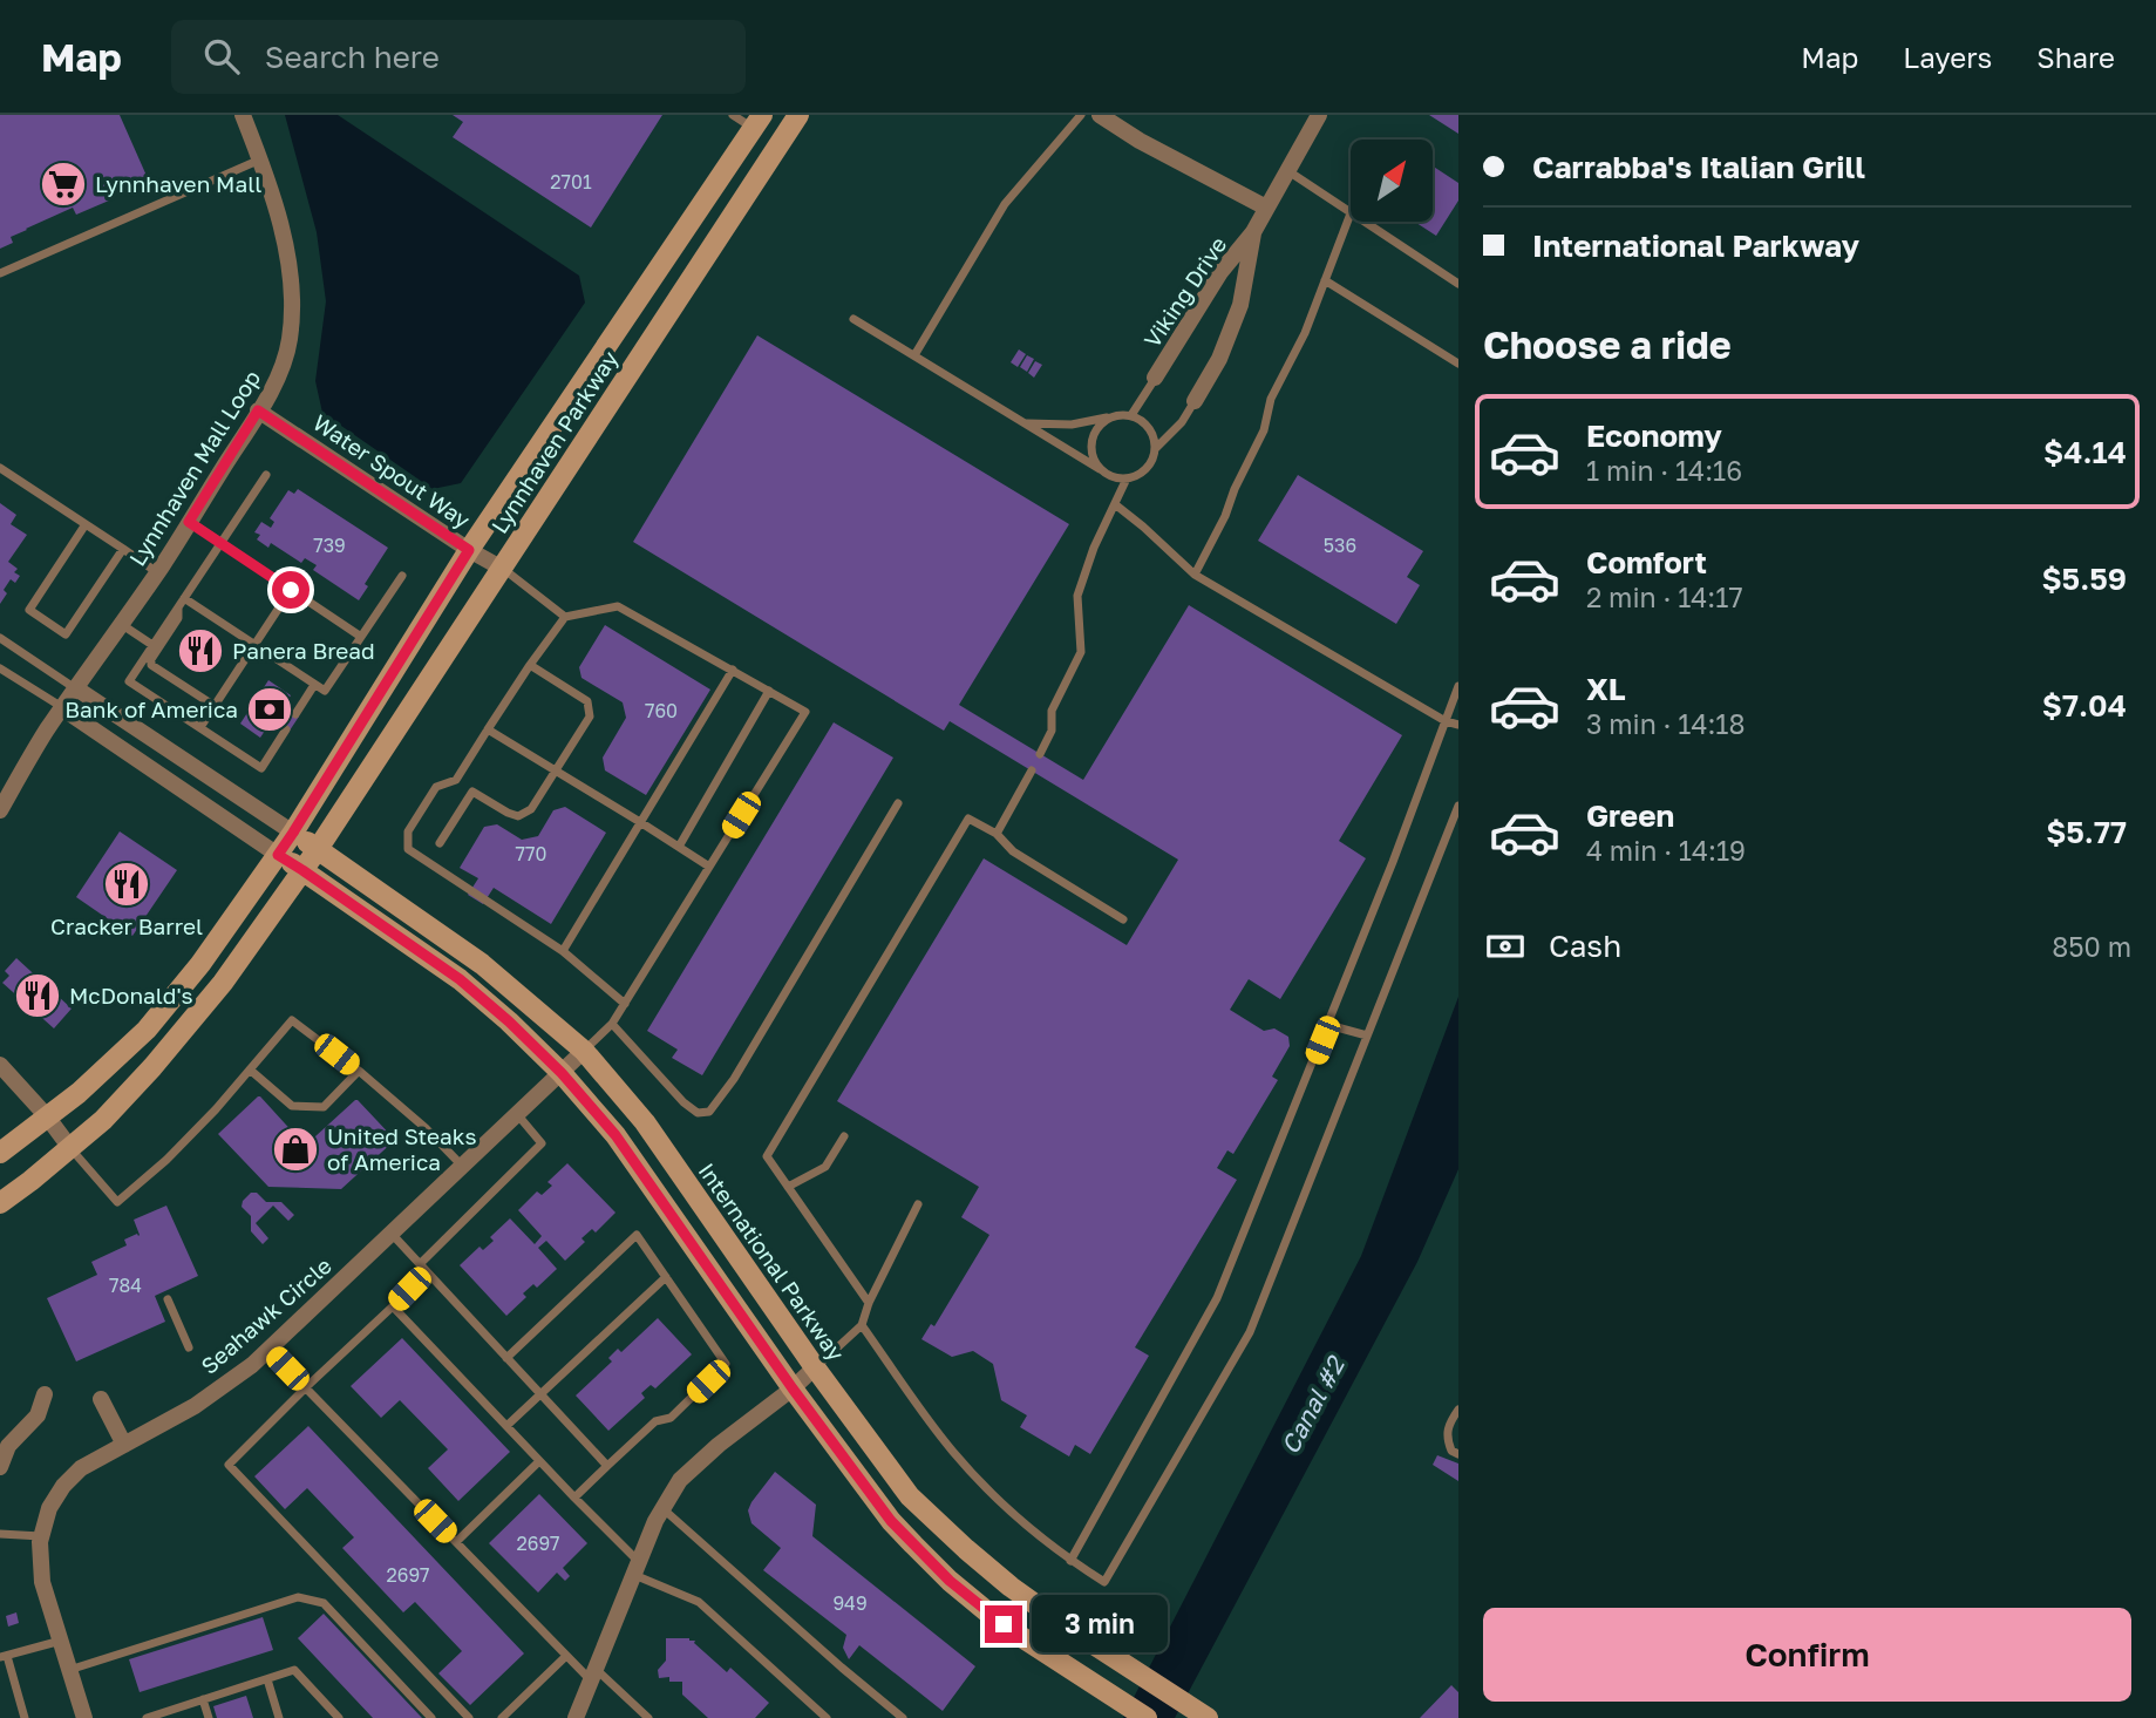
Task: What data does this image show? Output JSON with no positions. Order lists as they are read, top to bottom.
{
  "streets": {
    "main road": ["Lynnhaven Parkway", "International Parkway"],
    "street": [
      "Viking Drive",
      "Lynnhaven Mall Loop",
      "Water Spout Way",
      "Seahawk Circle"
    ]
  },
  "crossings": [
    ["Lynnhaven Parkway", "Water Spout Way"],
    ["Lynnhaven Parkway", "International Parkway"],
    ["Lynnhaven Mall Loop", "Water Spout Way"],
    ["International Parkway", "Seahawk Circle"]
  ],
  "water": ["Canal #2"],
  "places": {
    "supermarket": ["Lynnhaven Mall"],
    "restaurant": ["Panera Bread", "Cracker Barrel", "McDonald's"],
    "bank": ["Bank of America"],
    "shop": ["United Steaks of America"]
  },
  "house_numbers": [
    "2701",
    "739",
    "536",
    "760",
    "770",
    "784",
    "2697",
    "2697",
    "949"
  ],
  "north": "top right",
  "page": {
    "header": "Map",
    "search": "Search here",
    "nav": ["Map", "Layers", "Share"],
    "banner": ["Carrabba's Italian Grill", "International Parkway"],
    "heading": "Choose a ride",
    "list": [
      {
        "name": "Economy",
        "note": "1 min · 14:16",
        "value": "$4.14"
      },
      {
        "name": "Comfort",
        "note": "2 min · 14:17",
        "value": "$5.59"
      },
      {
        "name": "XL",
        "note": "3 min · 14:18",
        "value": "$7.04"
      },
      {
        "name": "Green",
        "note": "4 min · 14:19",
        "value": "$5.77"
      }
    ],
    "pay": ["Cash", "850 m"],
    "buttons": "Confirm",
    "bubble": "3 min"
  }
}
